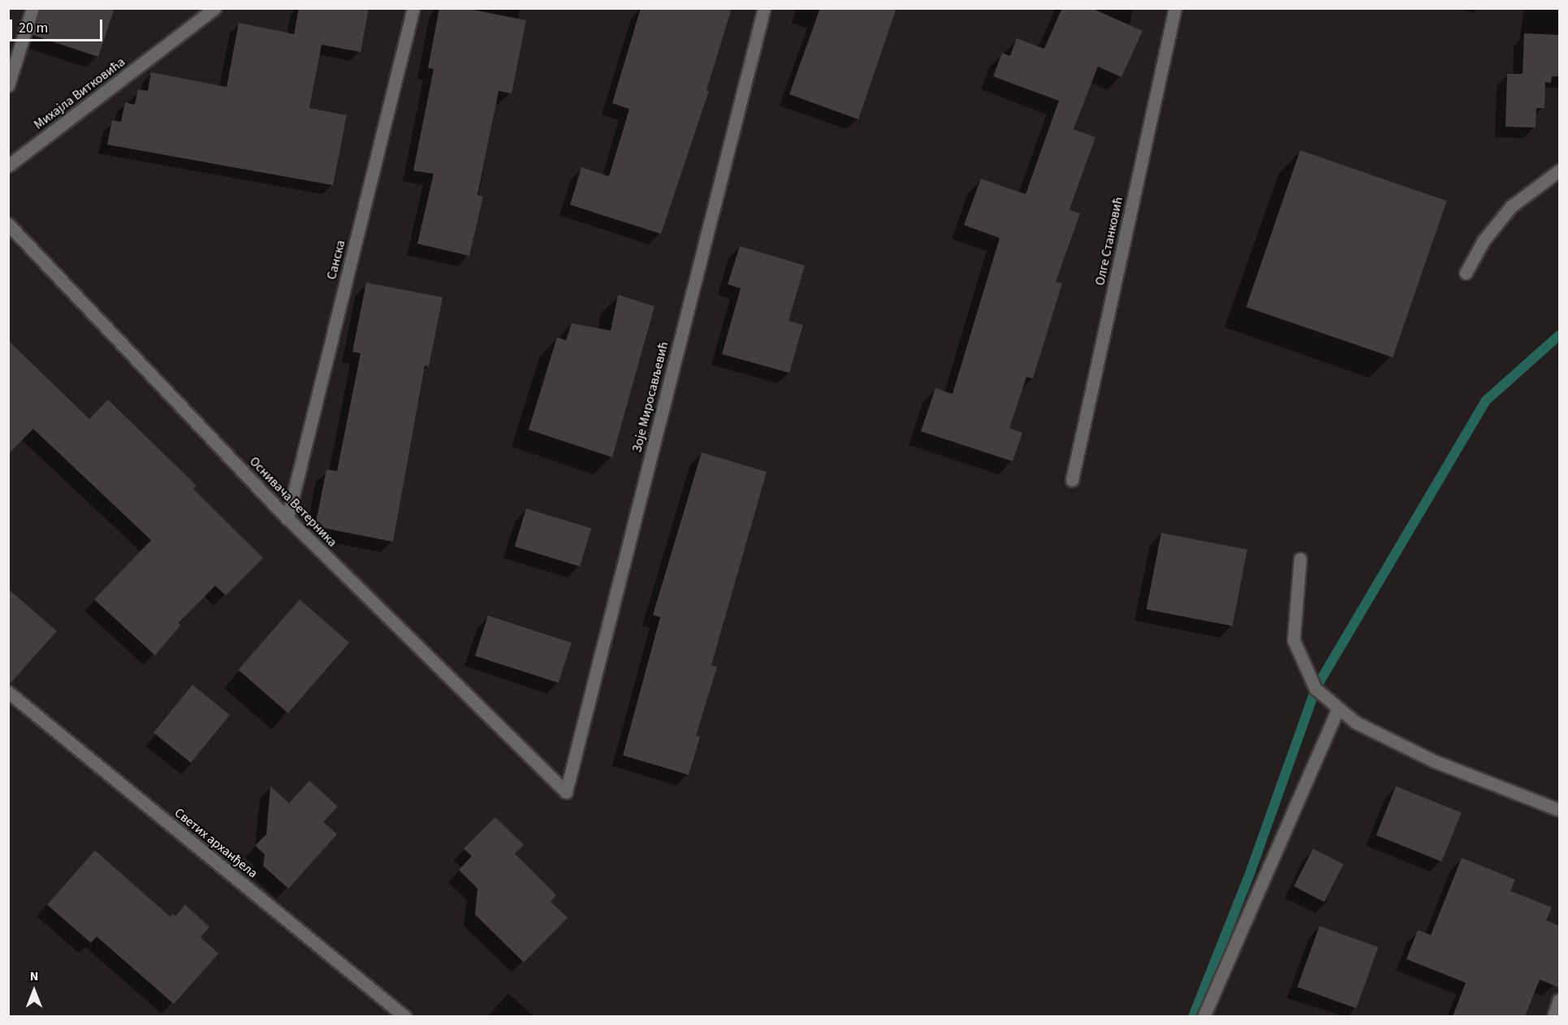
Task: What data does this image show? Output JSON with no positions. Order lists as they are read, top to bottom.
{
  "streets": {
    "street": [
      "Михајла Витковића",
      "Олге Станковић",
      "Санска",
      "Зоје Миросављевић",
      "Оснивача Ветерника",
      "Светих арханђела"
    ]
  },
  "crossings": [
    ["Санска", "Оснивача Ветерника"],
    ["Зоје Миросављевић", "Оснивача Ветерника"]
  ],
  "scale_bar": "20 m",
  "north": "top"
}
